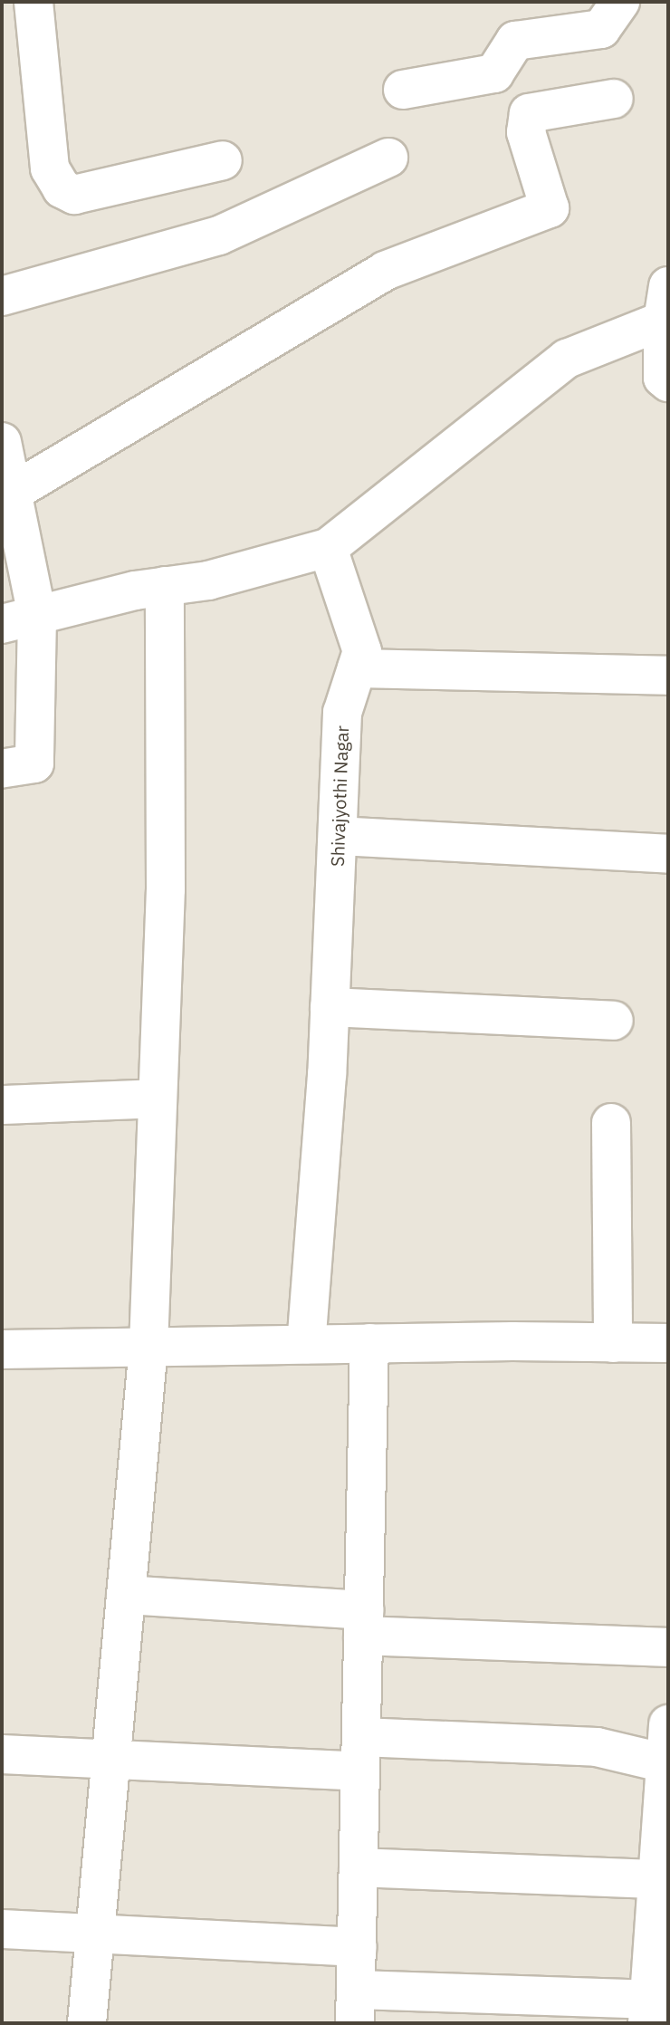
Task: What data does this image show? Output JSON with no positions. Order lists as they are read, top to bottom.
{
  "streets": {
    "street": ["Shivajyothi Nagar"]
  }
}
